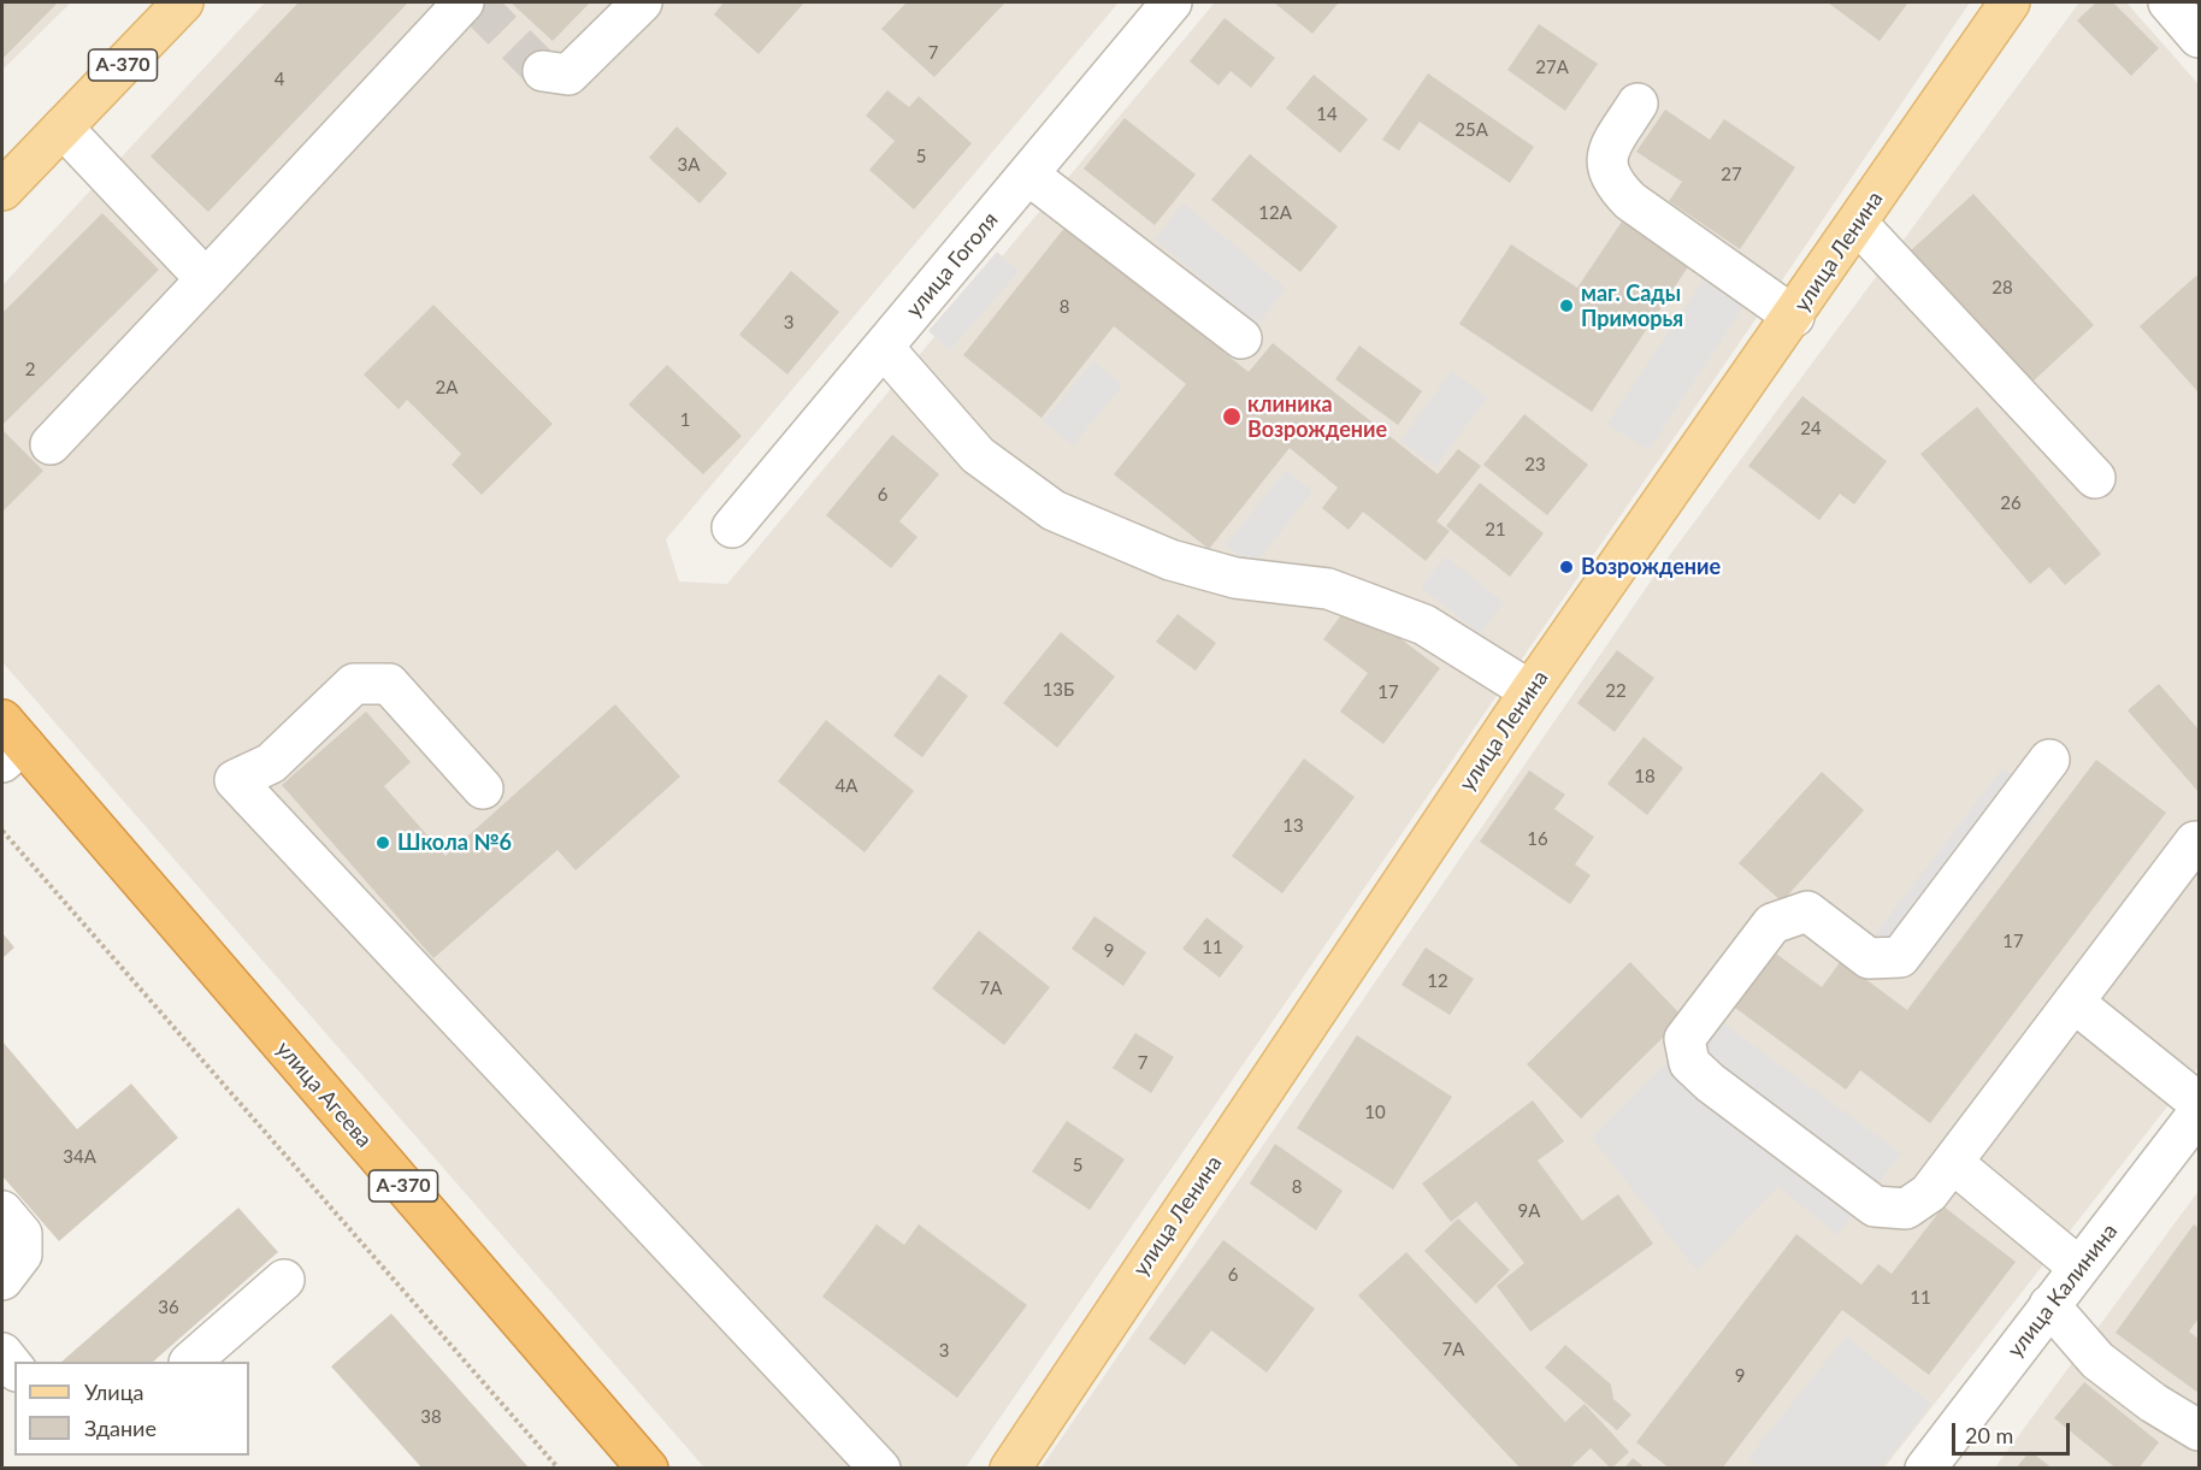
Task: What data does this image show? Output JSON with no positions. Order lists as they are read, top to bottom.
{
  "streets": {
    "highway": ["А-370", "улица Агеева"],
    "main road": ["улица Ленина"],
    "street": ["улица Гоголя", "улица Калинина"]
  },
  "places": [
    "маг. Сады Приморья",
    "клиника Возрождение",
    "Возрождение",
    "Школа №6"
  ],
  "house_numbers": [
    "7",
    "27А",
    "4",
    "14",
    "25А",
    "5",
    "3А",
    "27",
    "12А",
    "28",
    "8",
    "3",
    "2",
    "2А",
    "1",
    "24",
    "23",
    "6",
    "26",
    "21",
    "13Б",
    "22",
    "17",
    "18",
    "4А",
    "13",
    "16",
    "17",
    "11",
    "9",
    "12",
    "7А",
    "7",
    "10",
    "34А",
    "5",
    "8",
    "9А",
    "6",
    "11",
    "36",
    "7А",
    "3",
    "9",
    "38"
  ],
  "legend": ["Улица", "Здание"],
  "scale_bar": "20 m"
}
